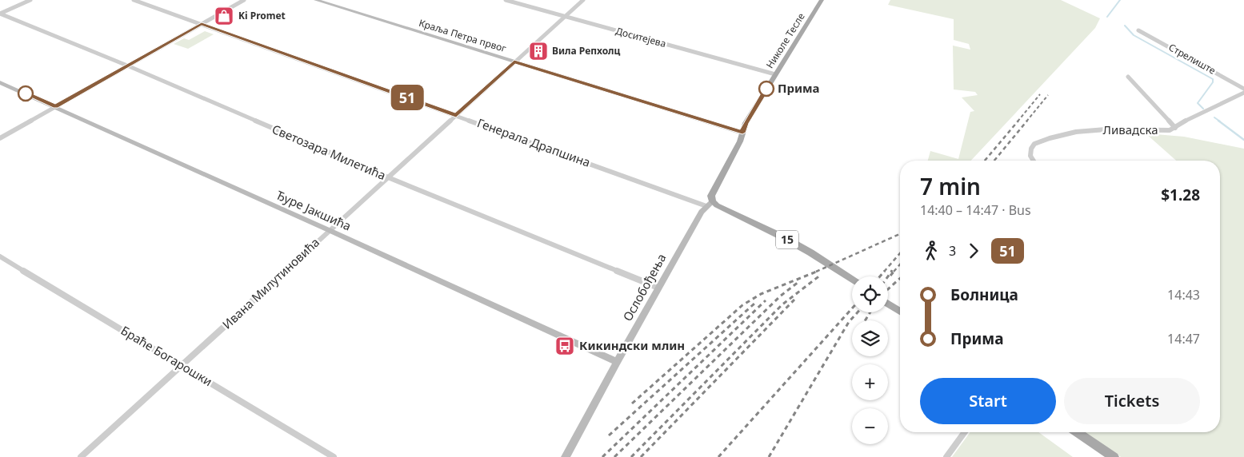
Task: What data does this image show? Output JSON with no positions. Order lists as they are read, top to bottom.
{
  "streets": {
    "main road": [
      "Краља Петра првог",
      "Николе Тесле",
      "Ђуре Јакшића",
      "15",
      "Ослобођења"
    ],
    "street": [
      "Доситејева",
      "Стрелиште",
      "Ливадска",
      "Генерала Драпшина",
      "Светозара Милетића",
      "Ивана Милутиновића",
      "Браће Богарошки"
    ]
  },
  "crossings": [
    ["Краља Петра првог", "Николе Тесле"],
    ["Краља Петра првог", "Ивана Милутиновића"],
    ["Краља Петра првог", "Ослобођења"],
    ["Доситејева", "Николе Тесле"],
    ["Доситејева", "Ивана Милутиновића"],
    ["Николе Тесле", "Ослобођења"],
    ["Генерала Драпшина", "15"],
    ["Генерала Драпшина", "Ивана Милутиновића"],
    ["Генерала Драпшина", "Ослобођења"],
    ["Светозара Милетића", "Ивана Милутиновића"],
    ["Светозара Милетића", "Ослобођења"],
    ["Ђуре Јакшића", "Ивана Милутиновића"],
    ["Ђуре Јакшића", "Ослобођења"],
    ["15", "Ослобођења"],
    ["Ивана Милутиновића", "Браће Богарошки"]
  ],
  "places": {
    "shop": ["Ki Promet"],
    "building": ["Вила Репхолц"],
    "other": ["Прима"],
    "bus stop": ["Кикиндски млин"]
  },
  "lines": ["bus line 51"],
  "page": {
    "on_map": "51",
    "heading": ["7 min", "14:40 – 14:47 · Bus", "$1.28"],
    "legs": ["3", "51"],
    "list": [
      {
        "name": "Болница",
        "value": "14:43"
      },
      {
        "name": "Прима",
        "value": "14:47"
      }
    ],
    "map_buttons": ["+", "−"],
    "buttons": ["Start", "Tickets"]
  }
}
